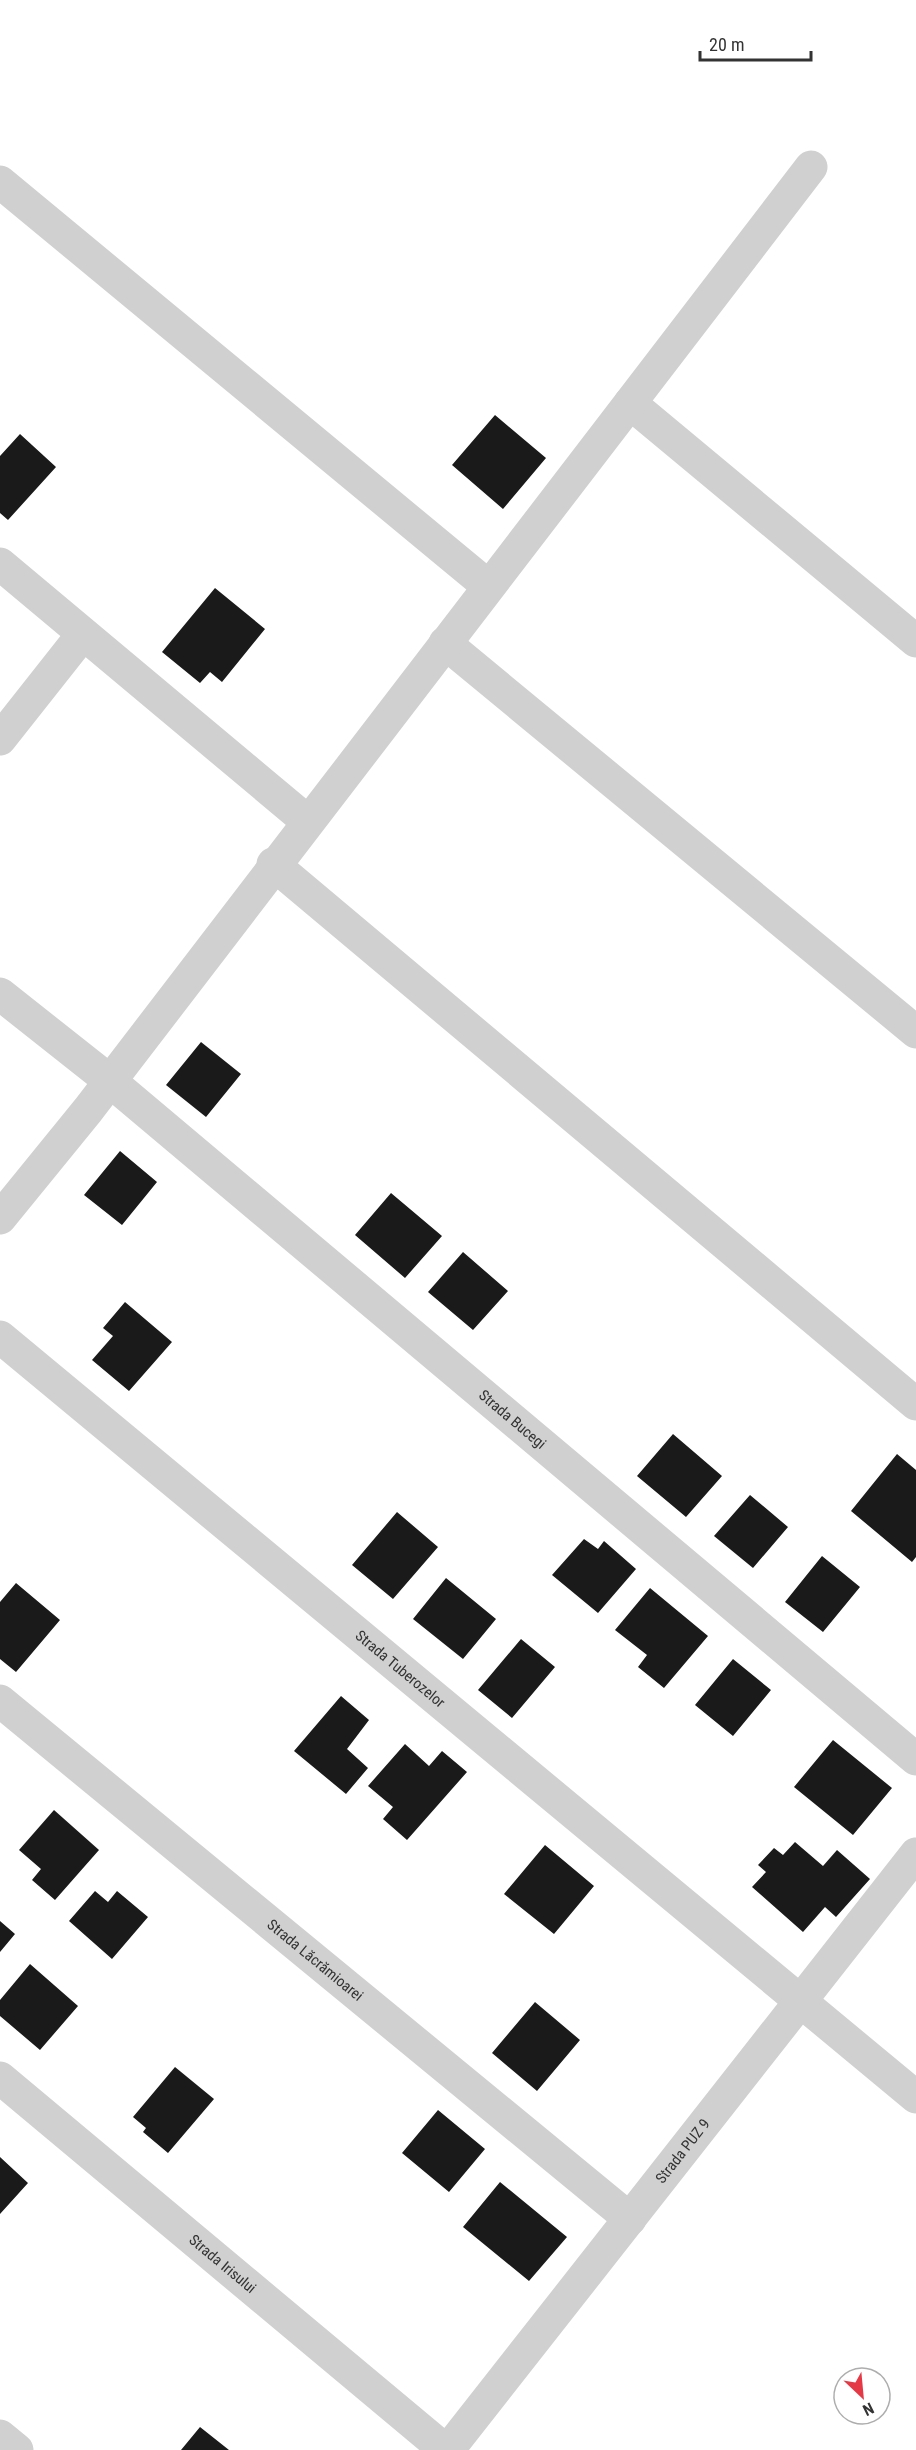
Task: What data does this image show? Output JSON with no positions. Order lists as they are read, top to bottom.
{
  "streets": {
    "street": [
      "Strada Bucegi",
      "Strada Tuberozelor",
      "Strada Lăcrămioarei",
      "Strada PUZ 9",
      "Strada Irisului"
    ]
  },
  "crossings": [
    ["Strada Tuberozelor", "Strada PUZ 9"],
    ["Strada Lăcrămioarei", "Strada PUZ 9"],
    ["Strada PUZ 9", "Strada Irisului"]
  ],
  "scale_bar": "20 m",
  "north": "bottom right"
}
